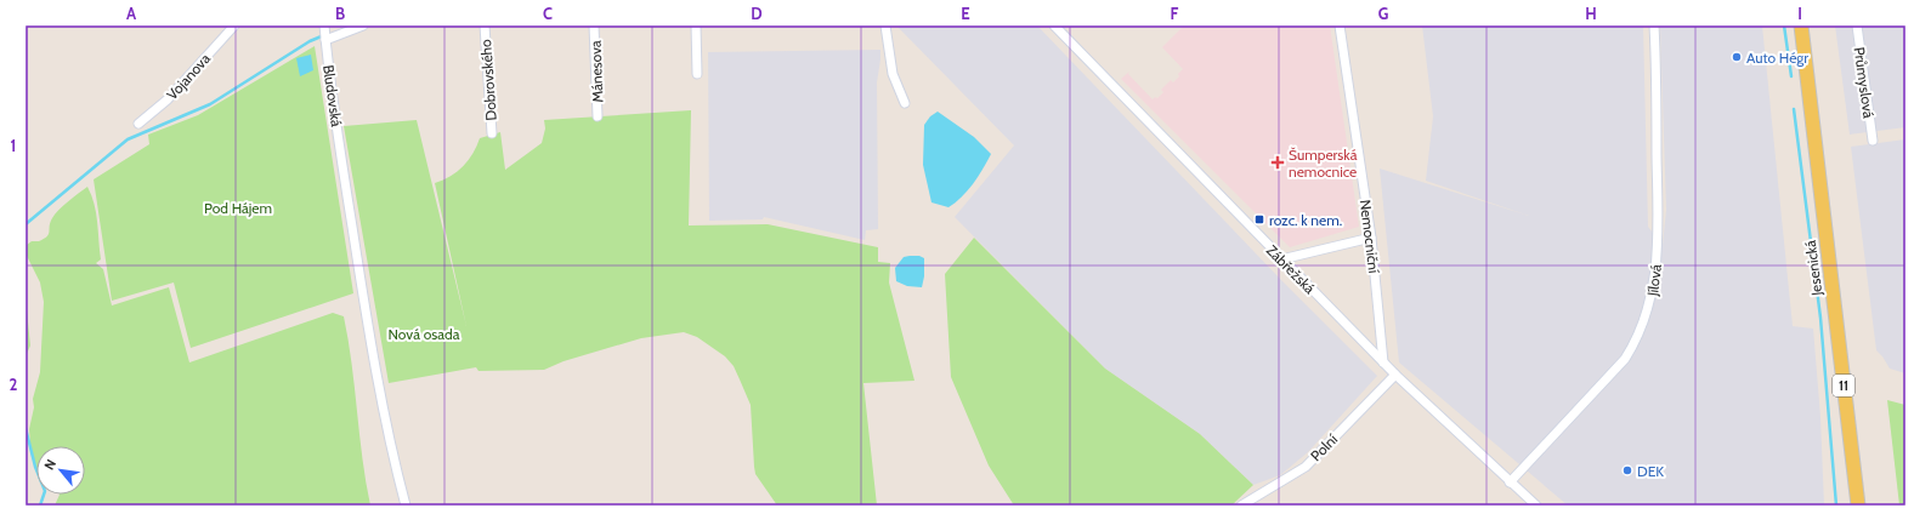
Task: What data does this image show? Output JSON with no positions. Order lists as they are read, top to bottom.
{
  "streets": {
    "main road": ["Jesenická", "11"],
    "street": [
      "Mánesova",
      "Vojanova",
      "Dobrovského",
      "Průmyslová",
      "Bludovská",
      "Nemocniční",
      "Zábřežská",
      "Jílová",
      "Polní"
    ]
  },
  "crossings": [
    ["Nemocniční", "Zábřežská"],
    ["Zábřežská", "Jílová"],
    ["Zábřežská", "Polní"]
  ],
  "parks": ["Pod Hájem", "Nová osada"],
  "places": {
    "other": ["Auto Hégr", "DEK"],
    "health": ["Šumperská nemocnice"],
    "transit": ["rozc. k nem."]
  },
  "north": "top left",
  "grid": {
    "columns": [
      "A",
      "B",
      "C",
      "D",
      "E",
      "F",
      "G",
      "H",
      "I"
    ],
    "rows": ["1", "2"]
  }
}
